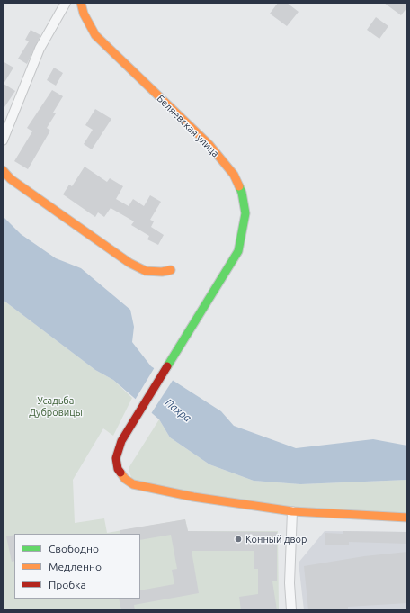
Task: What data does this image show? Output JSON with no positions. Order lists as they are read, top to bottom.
{
  "streets": {
    "main road": ["Беляевская улица"]
  },
  "water": ["Пахра"],
  "parks": ["Усадьба Дубровицы"],
  "places": ["Конный двор"],
  "legend": ["Свободно", "Медленно", "Пробка"]
}
